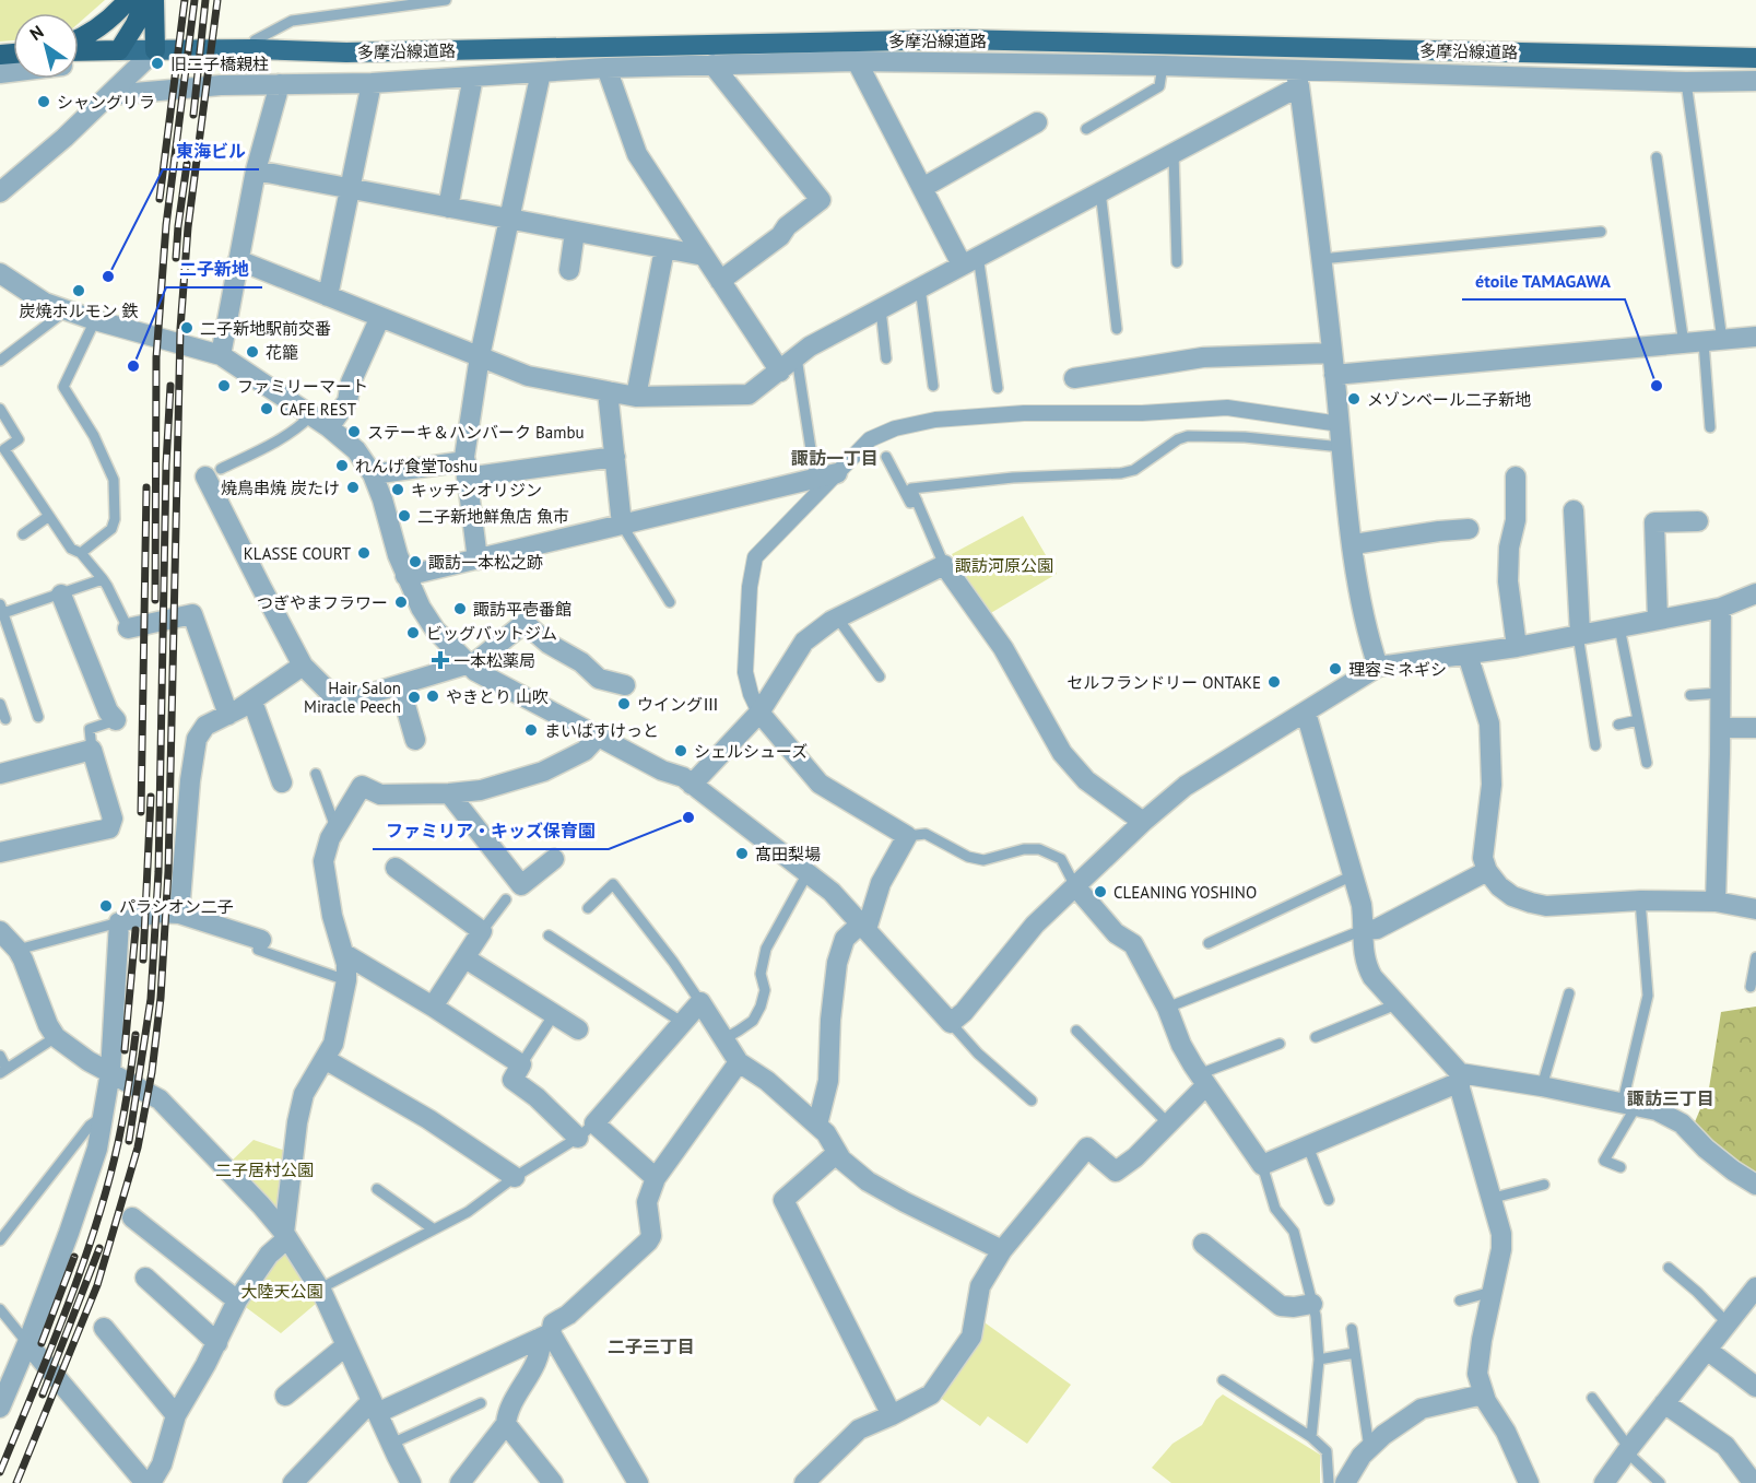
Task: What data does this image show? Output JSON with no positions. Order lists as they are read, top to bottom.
{
  "streets": {
    "main road": ["多摩沿線道路"]
  },
  "districts": ["諏訪一丁目", "諏訪三丁目", "二子三丁目"],
  "parks": ["諏訪河原公園", "二子居村公園", "大陸天公園"],
  "places": {
    "other": [
      "旧二子橋親柱",
      "シャングリラ",
      "東海ビル",
      "炭焼ホルモン 鉄",
      "二子新地駅前交番",
      "花籠",
      "二子新地",
      "ファミリーマート",
      "étoile TAMAGAWA",
      "メゾンベール二子新地",
      "CAFE REST",
      "ステーキ＆ハンバーク Bambu",
      "れんげ食堂Toshu",
      "焼鳥串焼 炭たけ",
      "キッチンオリジン",
      "二子新地鮮魚店 魚市",
      "KLASSE COURT",
      "諏訪一本松之跡",
      "つぎやまフラワー",
      "諏訪平壱番館",
      "ビッグバットジム",
      "理容ミネギシ",
      "セルフランドリー ONTAKE",
      "やきとり 山吹",
      "Hair Salon Miracle Peech",
      "ウイングⅢ",
      "まいばすけっと",
      "シェルシューズ",
      "ファミリア・キッズ保育園",
      "髙田梨場",
      "CLEANING YOSHINO",
      "パラシオン二子"
    ],
    "health": ["一本松薬局"]
  },
  "north": "top left"
}
